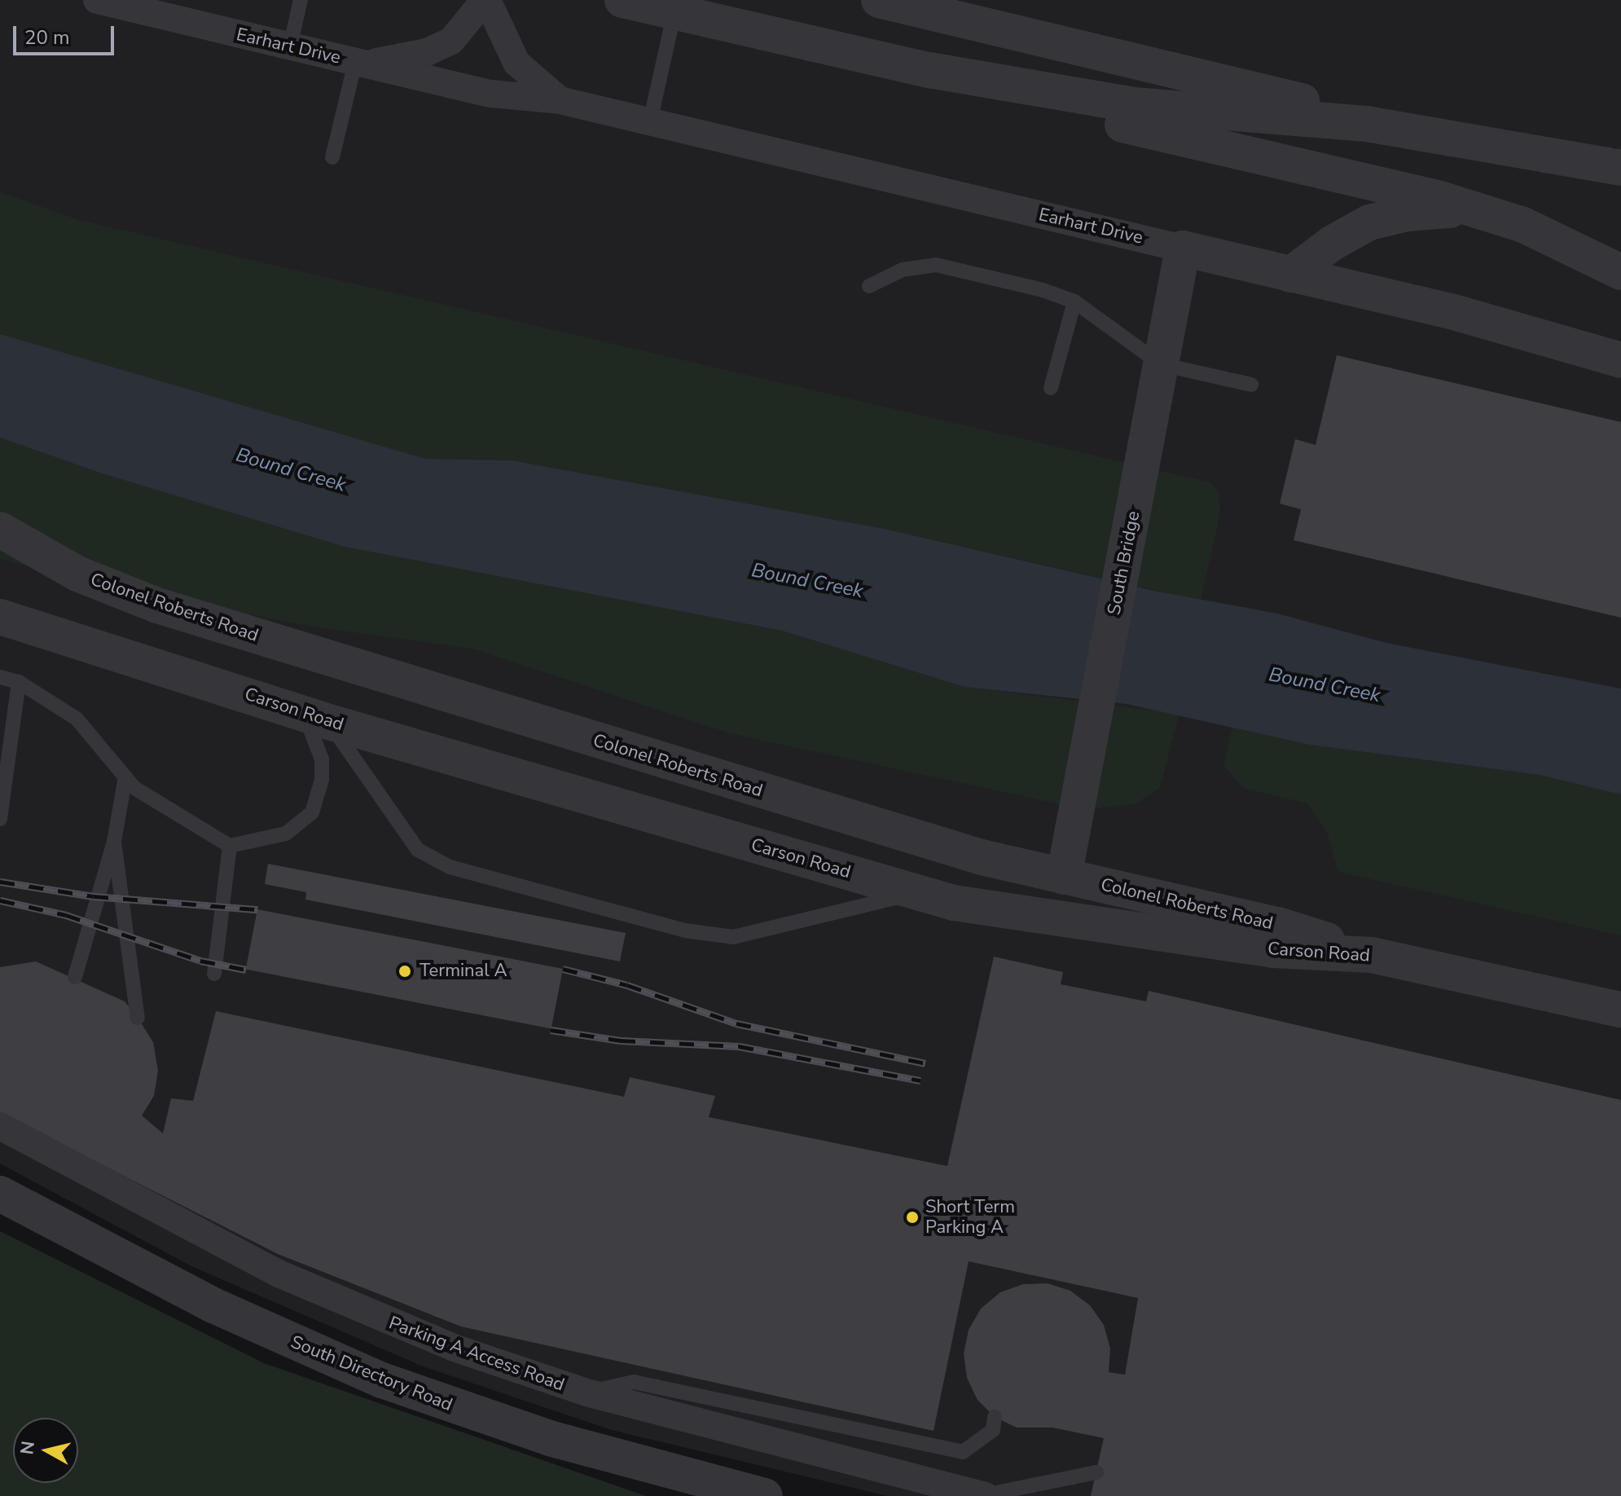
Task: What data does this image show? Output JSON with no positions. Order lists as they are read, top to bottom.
{
  "streets": {
    "street": [
      "Earhart Drive",
      "South Bridge",
      "Colonel Roberts Road",
      "Carson Road",
      "Parking A Access Road",
      "South Directory Road"
    ]
  },
  "crossings": [
    ["Earhart Drive", "South Bridge"],
    ["South Bridge", "Colonel Roberts Road"],
    ["Colonel Roberts Road", "Carson Road"]
  ],
  "water": ["Bound Creek"],
  "places": ["Terminal A", "Short Term Parking A"],
  "scale_bar": "20 m",
  "north": "left"
}
